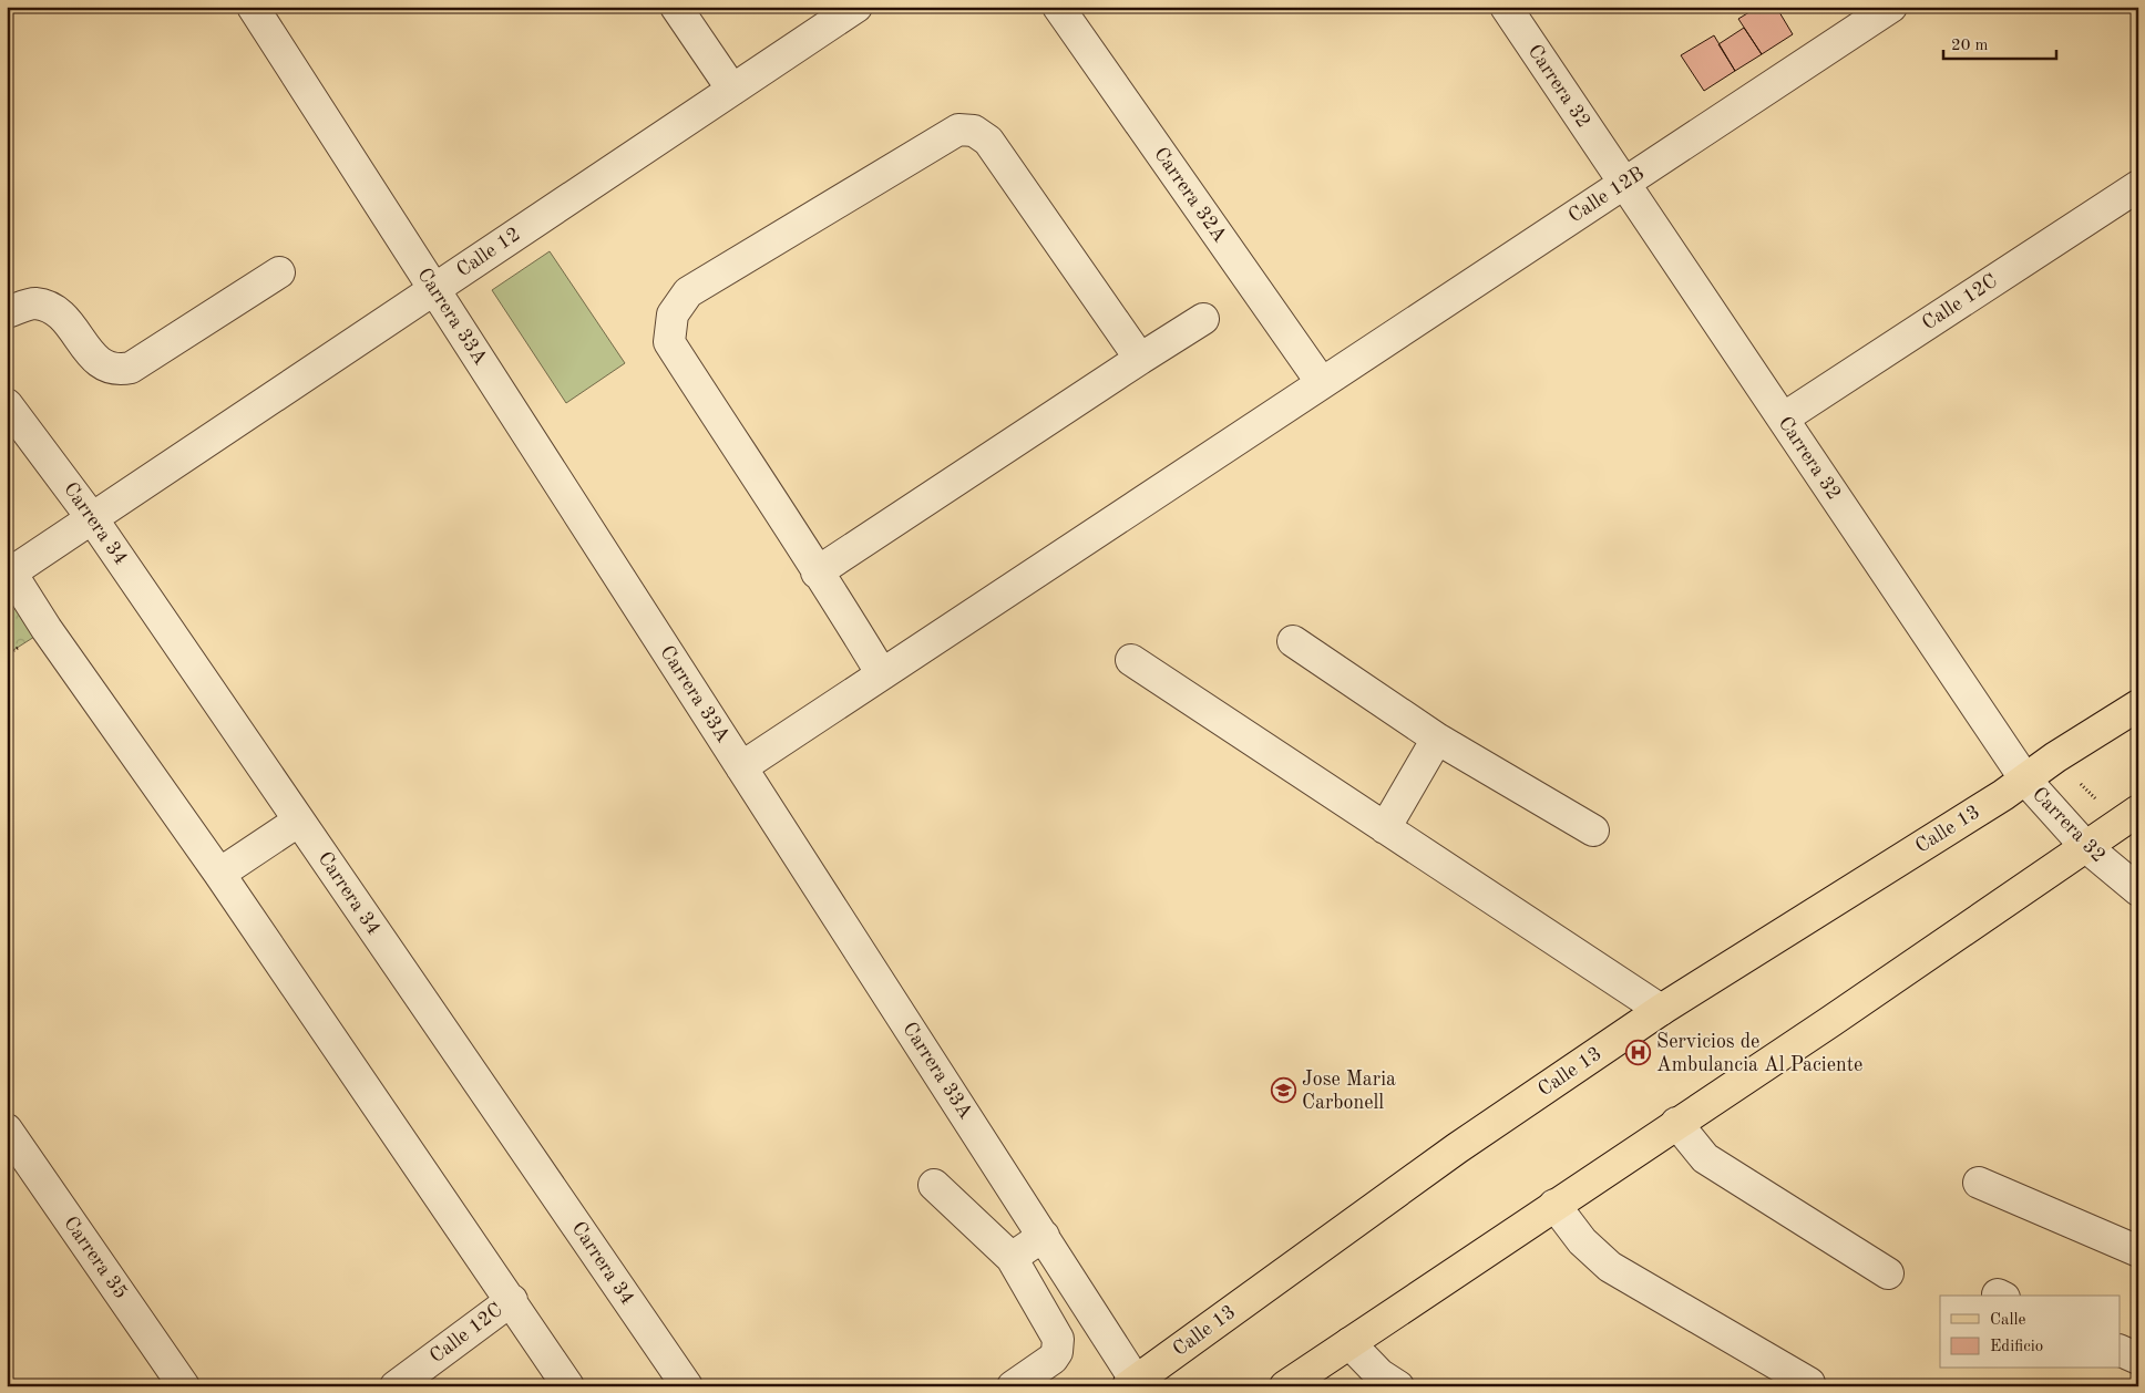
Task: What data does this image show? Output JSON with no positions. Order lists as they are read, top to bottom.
{
  "streets": {
    "main road": ["Calle 13"],
    "street": [
      "Carrera 32",
      "Carrera 32A",
      "Calle 12B",
      "Calle 12",
      "Calle 12C",
      "Carrera 33A",
      "Carrera 34",
      "Carrera 35"
    ]
  },
  "crossings": [
    ["Carrera 32", "Calle 12B"],
    ["Carrera 32", "Calle 12C"],
    ["Carrera 32", "Calle 13"],
    ["Carrera 32A", "Calle 12B"],
    ["Calle 12B", "Carrera 33A"],
    ["Calle 12", "Carrera 33A"],
    ["Calle 12", "Carrera 34"],
    ["Carrera 33A", "Calle 13"]
  ],
  "places": {
    "hospital": ["Servicios de Ambulancia Al Paciente"],
    "school or university": ["Jose Maria Carbonell"]
  },
  "legend": ["Calle", "Edificio"],
  "scale_bar": "20 m"
}
